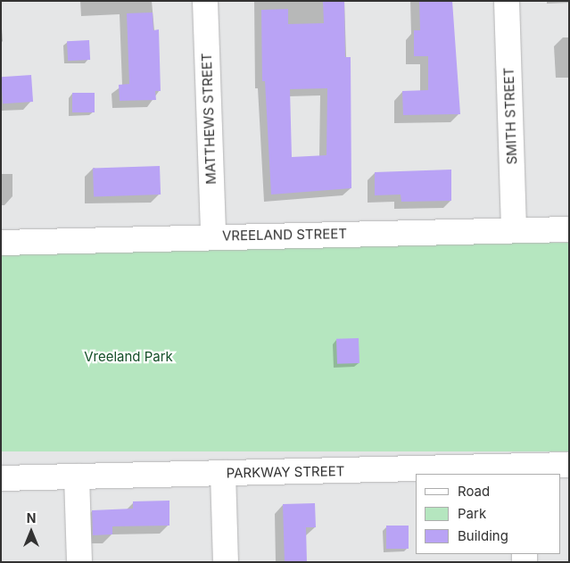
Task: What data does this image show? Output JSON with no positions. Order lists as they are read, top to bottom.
{
  "streets": {
    "street": [
      "SMITH STREET",
      "MATTHEWS STREET",
      "VREELAND STREET",
      "PARKWAY STREET"
    ]
  },
  "crossings": [
    ["SMITH STREET", "VREELAND STREET"],
    ["MATTHEWS STREET", "VREELAND STREET"]
  ],
  "parks": ["Vreeland Park"],
  "legend": ["Road", "Park", "Building"],
  "north": "top"
}
